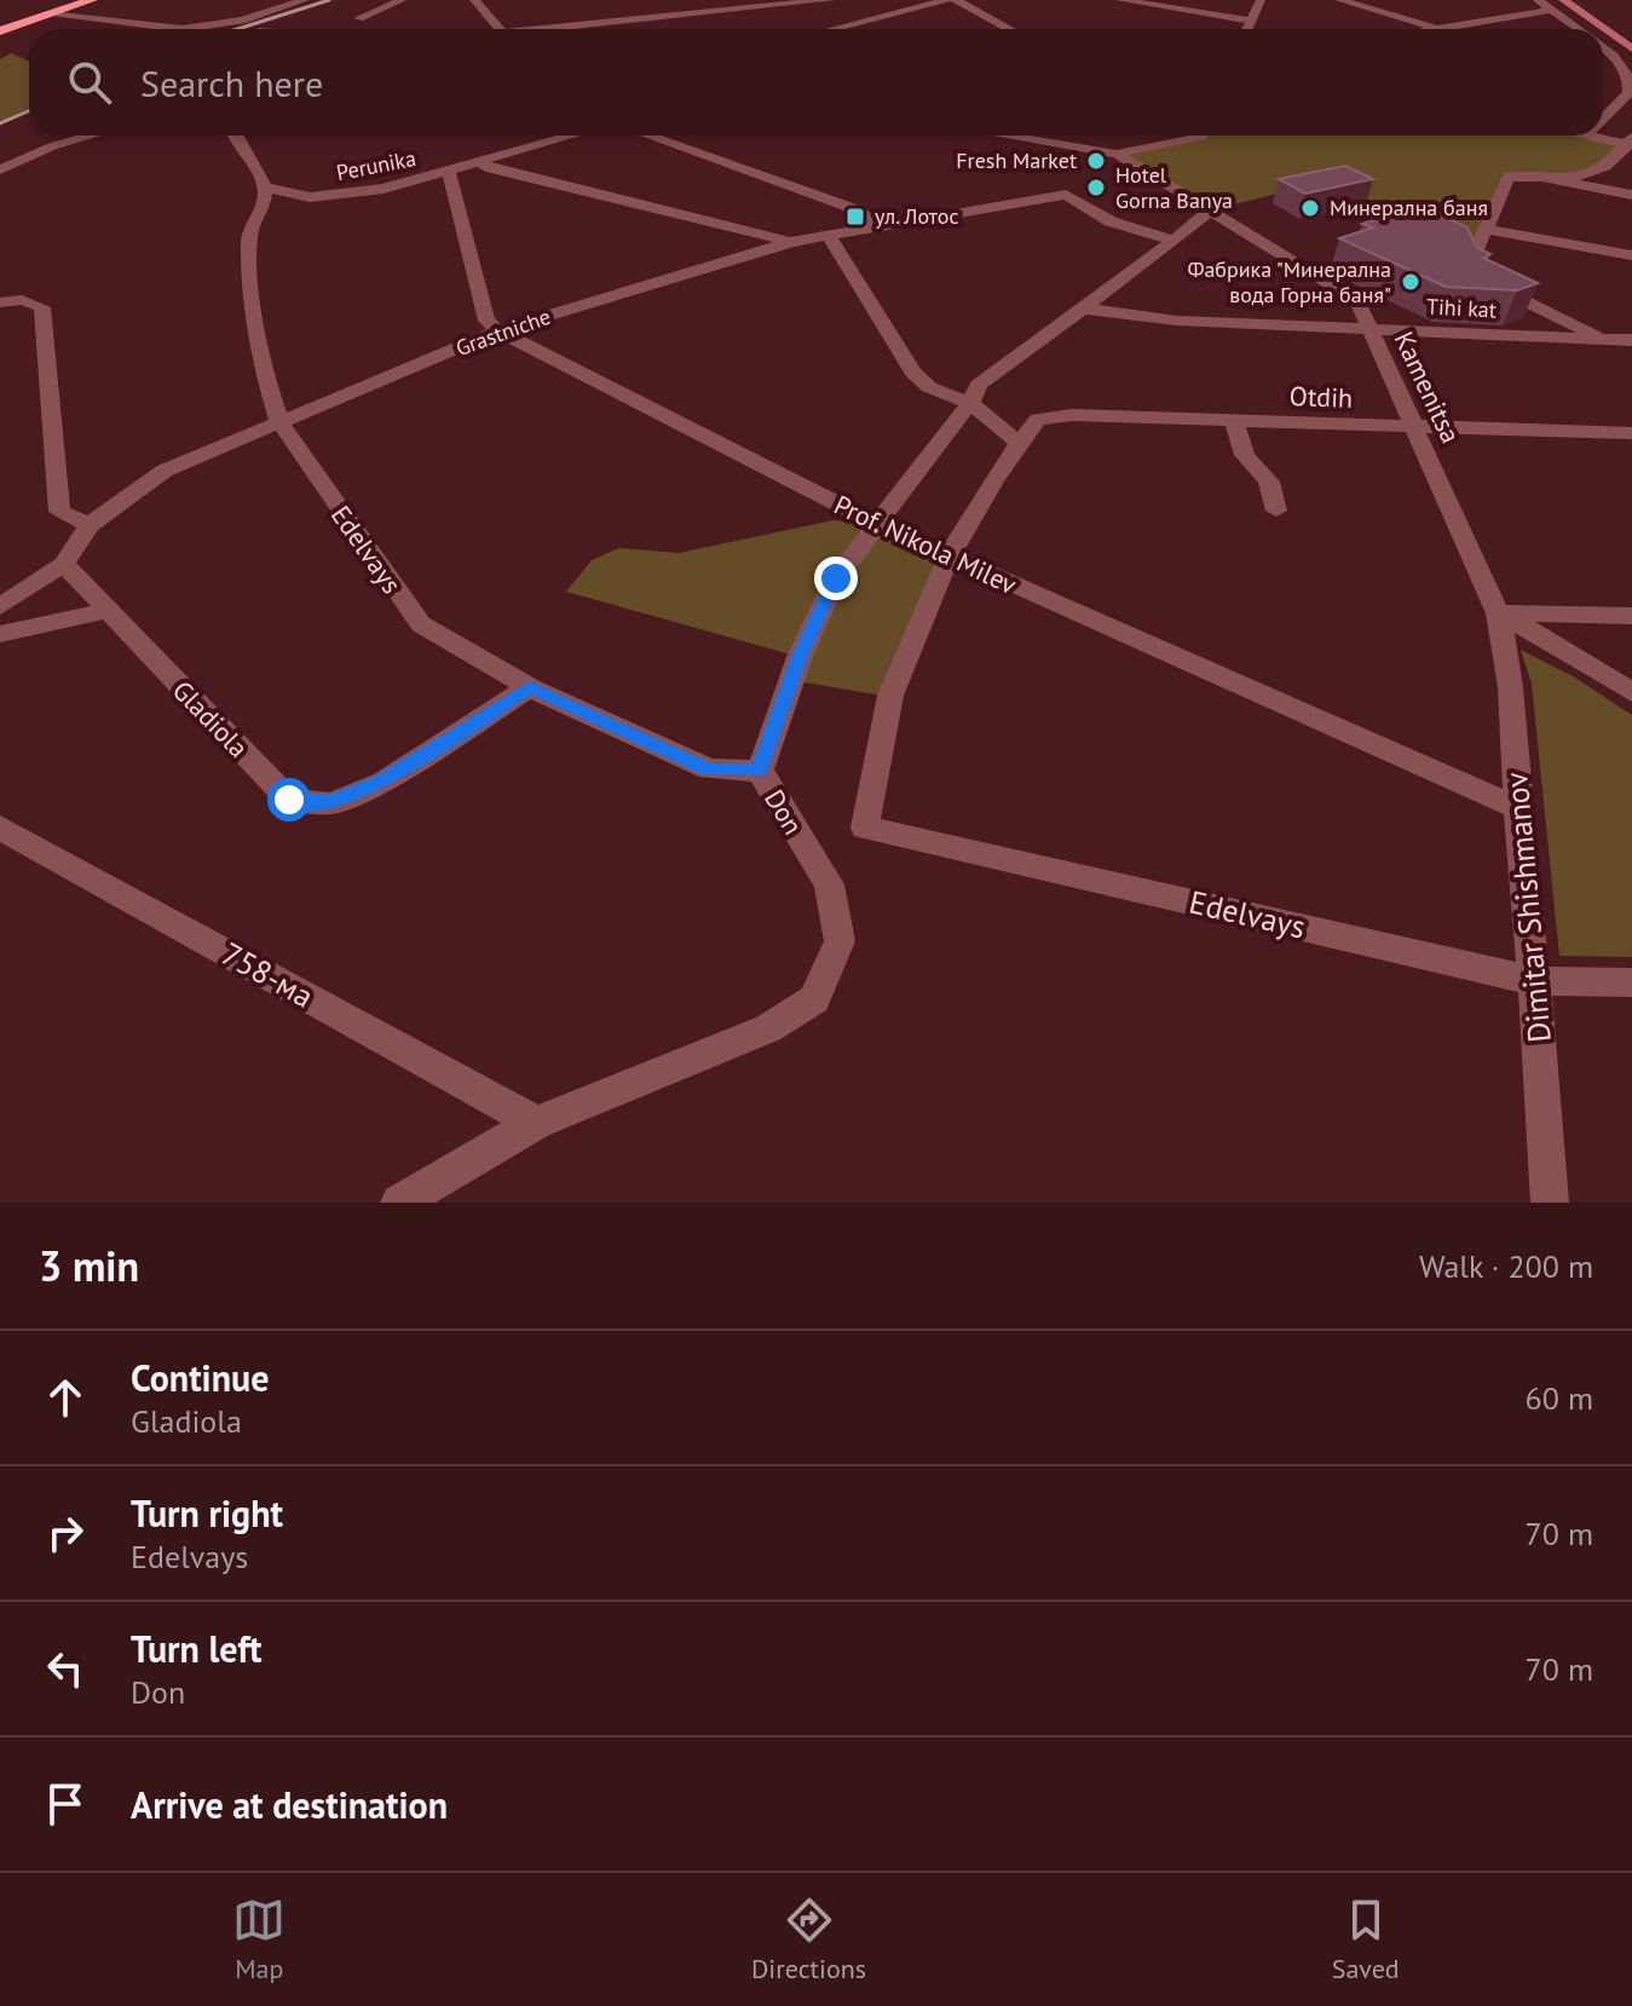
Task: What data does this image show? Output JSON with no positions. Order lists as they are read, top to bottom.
{
  "streets": {
    "street": [
      "Perunika",
      "Tihi kat",
      "Grastniche",
      "Kamenitsa",
      "Otdih",
      "Prof. Nikola Milev",
      "Edelvays",
      "Gladiola",
      "Don",
      "Dimitar Shishmanov",
      "758-ма"
    ]
  },
  "crossings": [
    ["Perunika", "Edelvays"],
    ["Tihi kat", "Kamenitsa"],
    ["Tihi kat", "Don"],
    ["Grastniche", "Prof. Nikola Milev"],
    ["Grastniche", "Edelvays"],
    ["Grastniche", "Gladiola"],
    ["Grastniche", "Don"],
    ["Kamenitsa", "Otdih"],
    ["Kamenitsa", "Don"],
    ["Kamenitsa", "Dimitar Shishmanov"],
    ["Prof. Nikola Milev", "Edelvays"],
    ["Prof. Nikola Milev", "Don"],
    ["Prof. Nikola Milev", "Dimitar Shishmanov"],
    ["Edelvays", "Gladiola"],
    ["Edelvays", "Don"],
    ["Edelvays", "Dimitar Shishmanov"],
    ["Don", "758-ма"]
  ],
  "places": {
    "other": [
      "Fresh Market",
      "Hotel Gorna Banya",
      "Минерална баня",
      "Фабрика \"Минерална вода Горна баня\""
    ],
    "transit": ["ул. Лотос"]
  },
  "page": {
    "search": "Search here",
    "heading": ["3 min", "Walk · 200 m"],
    "list": [
      ["Continue", "Gladiola", "60 m"],
      ["Turn right", "Edelvays", "70 m"],
      ["Turn left", "Don", "70 m"],
      "Arrive at destination"
    ],
    "nav": ["Map", "Directions", "Saved"]
  }
}
